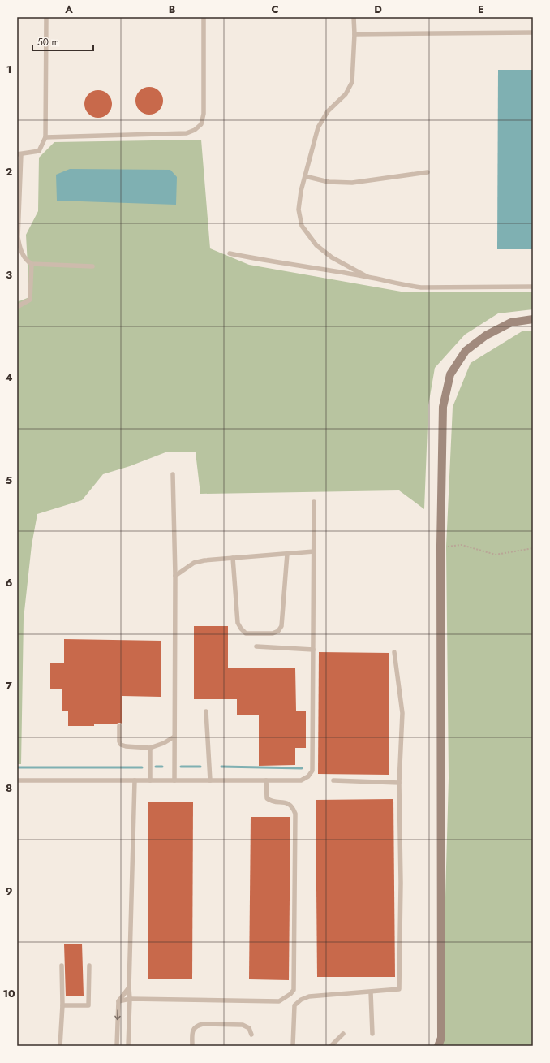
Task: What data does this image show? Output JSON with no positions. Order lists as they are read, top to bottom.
{
  "scale_bar": "50 m",
  "grid": {
    "columns": [
      "A",
      "B",
      "C",
      "D",
      "E"
    ],
    "rows": [
      "1",
      "2",
      "3",
      "4",
      "5",
      "6",
      "7",
      "8",
      "9",
      "10"
    ]
  }
}
